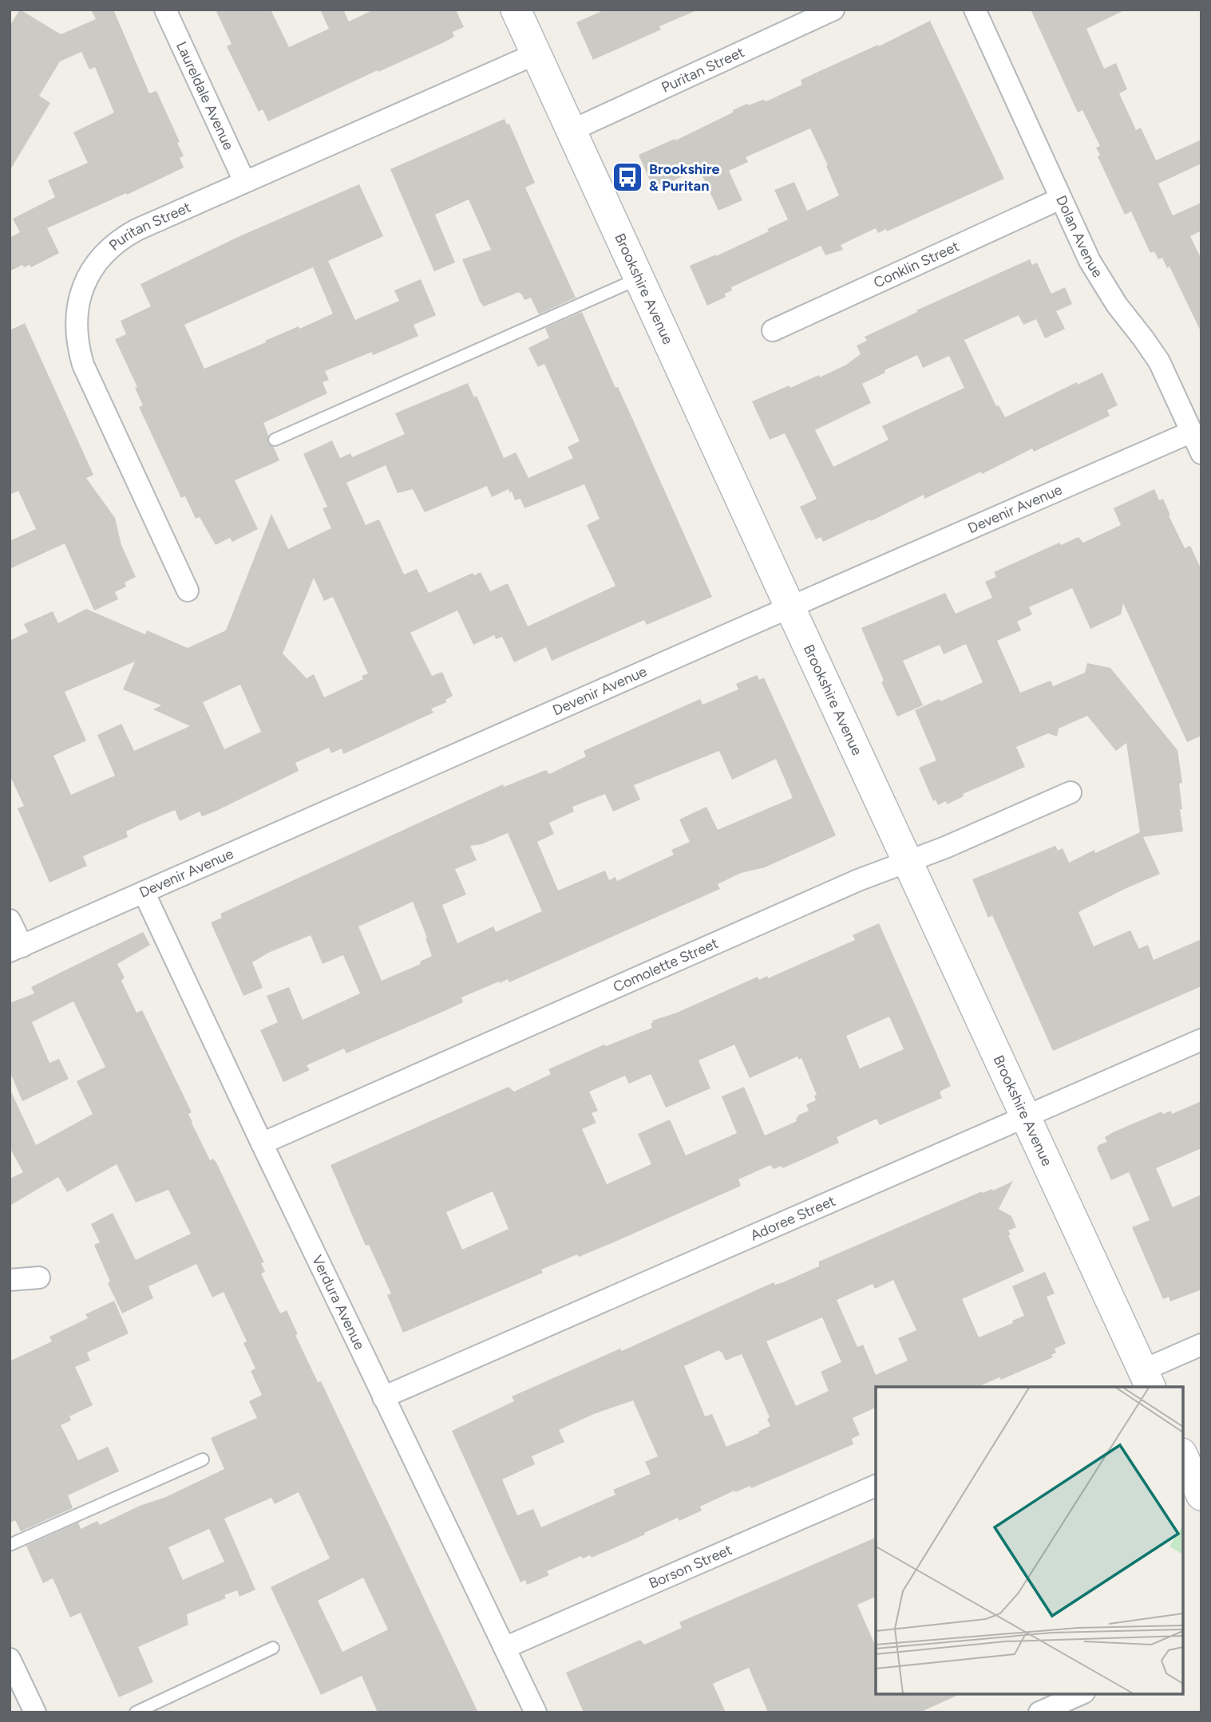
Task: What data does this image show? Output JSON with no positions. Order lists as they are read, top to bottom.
{
  "streets": {
    "street": [
      "Puritan Street",
      "Laureldale Avenue",
      "Dolan Avenue",
      "Conklin Street",
      "Brookshire Avenue",
      "Devenir Avenue",
      "Comolette Street",
      "Adoree Street",
      "Verdura Avenue",
      "Borson Street"
    ]
  },
  "crossings": [
    ["Puritan Street", "Laureldale Avenue"],
    ["Puritan Street", "Brookshire Avenue"],
    ["Dolan Avenue", "Conklin Street"],
    ["Dolan Avenue", "Devenir Avenue"],
    ["Brookshire Avenue", "Devenir Avenue"],
    ["Brookshire Avenue", "Comolette Street"],
    ["Brookshire Avenue", "Adoree Street"],
    ["Devenir Avenue", "Verdura Avenue"],
    ["Comolette Street", "Verdura Avenue"],
    ["Adoree Street", "Verdura Avenue"],
    ["Verdura Avenue", "Borson Street"]
  ],
  "places": {
    "bus stop": ["Brookshire & Puritan"]
  }
}
